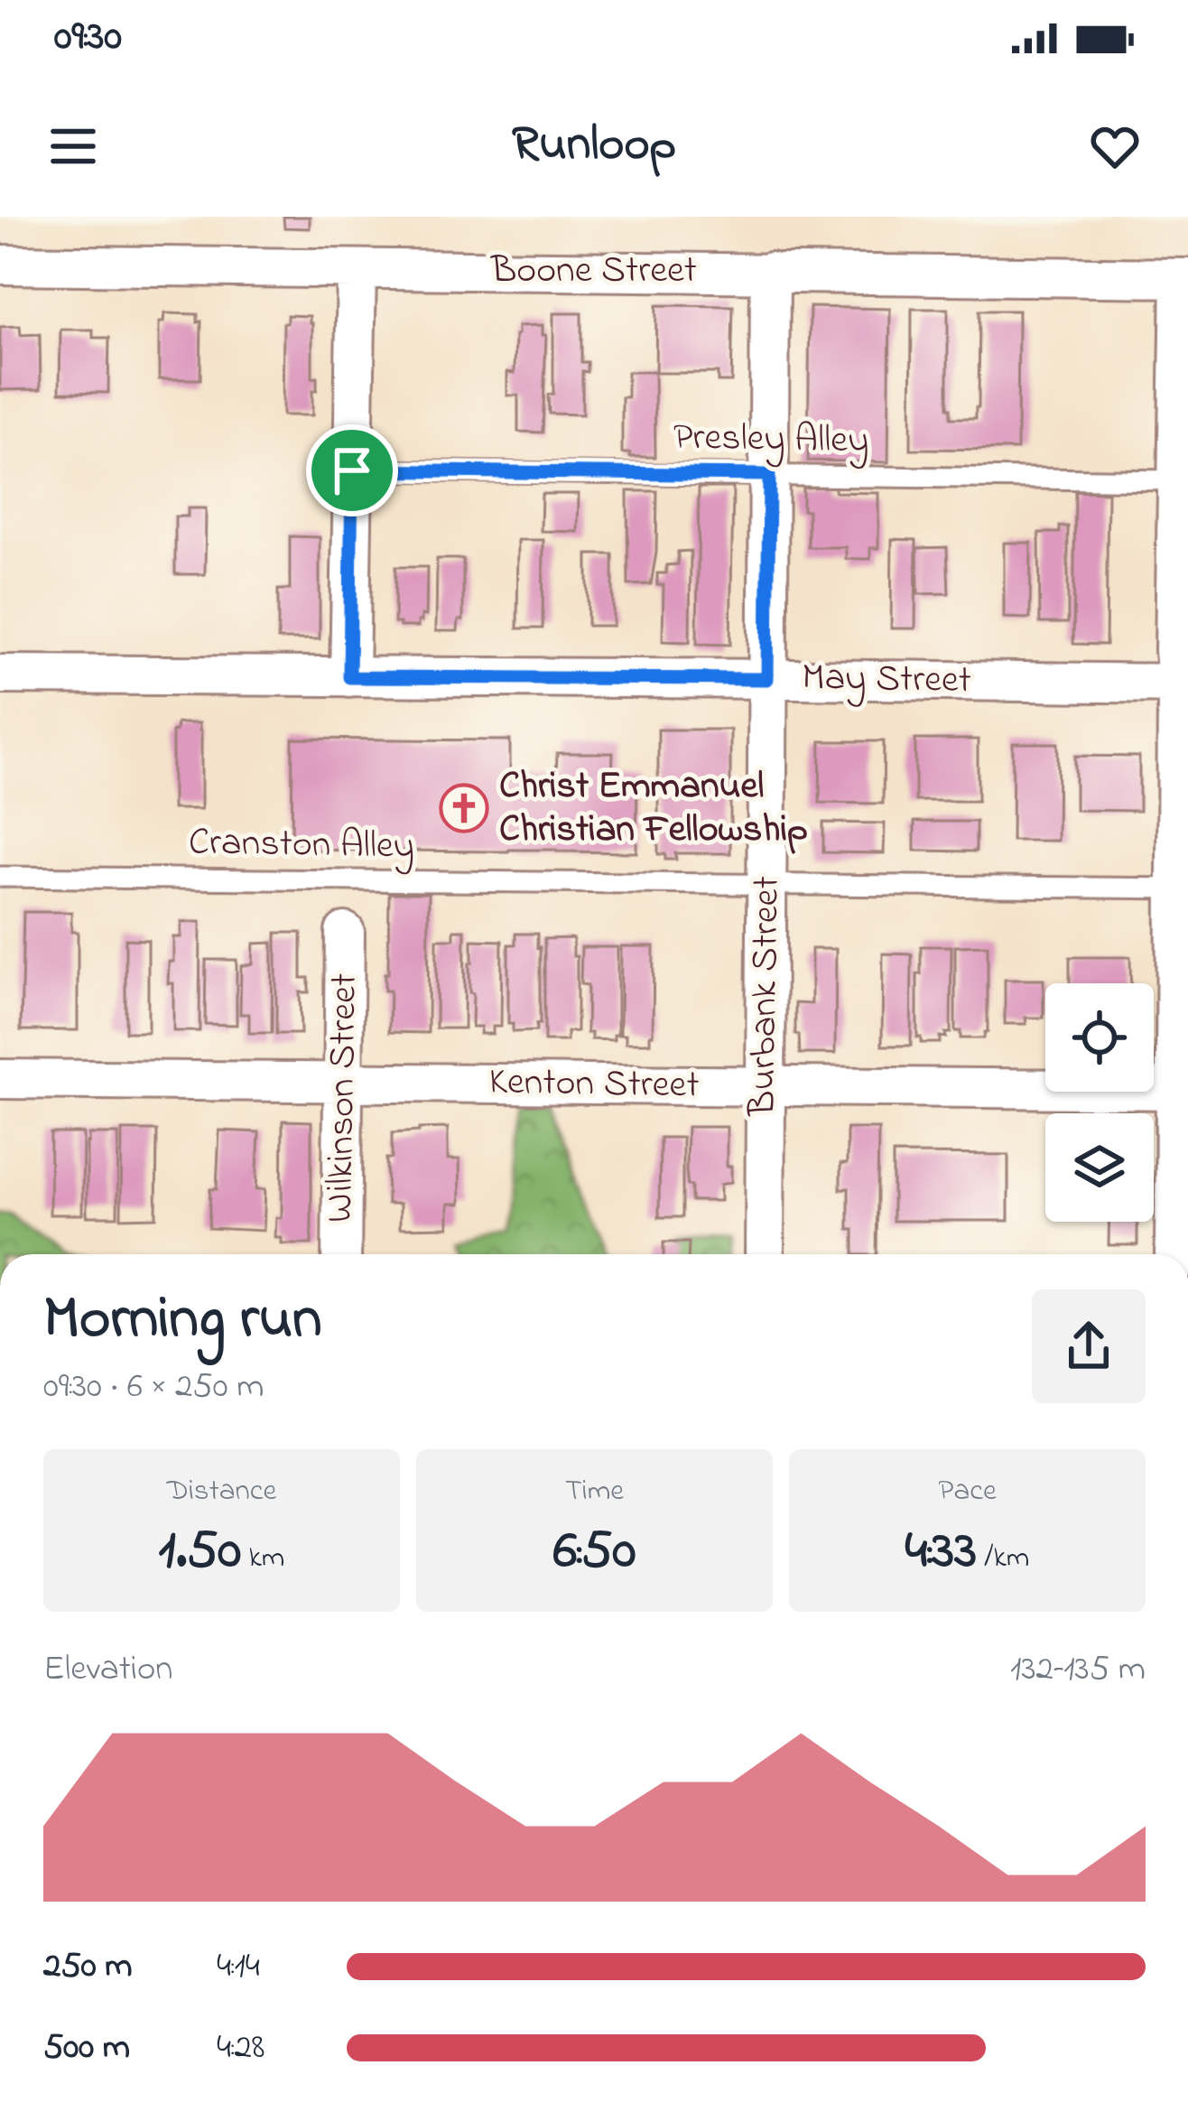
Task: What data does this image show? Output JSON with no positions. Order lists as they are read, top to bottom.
{
  "streets": {
    "street": [
      "Boone Street",
      "May Street",
      "Burbank Street",
      "Kenton Street",
      "Wilkinson Street"
    ],
    "lane": ["Presley Alley", "Cranston Alley"]
  },
  "crossings": [
    ["Boone Street", "Burbank Street"],
    ["Presley Alley", "Burbank Street"],
    ["May Street", "Burbank Street"],
    ["Cranston Alley", "Burbank Street"],
    ["Burbank Street", "Kenton Street"],
    ["Kenton Street", "Wilkinson Street"]
  ],
  "places": {
    "church": ["Christ Emmanuel Christian Fellowship"]
  },
  "page": {
    "status": "09:30",
    "header": "Runloop",
    "heading": ["Morning run", "09:30 · 6 × 250 m"],
    "stats": [
      ["Distance", "1.50 km"],
      ["Time", "6:50"],
      ["Pace", "4:33 /km"]
    ],
    "chart": ["Elevation", "132–135 m"],
    "list": [
      {
        "name": "250 m",
        "note": "4:14"
      },
      {
        "name": "500 m",
        "note": "4:28"
      }
    ]
  }
}
